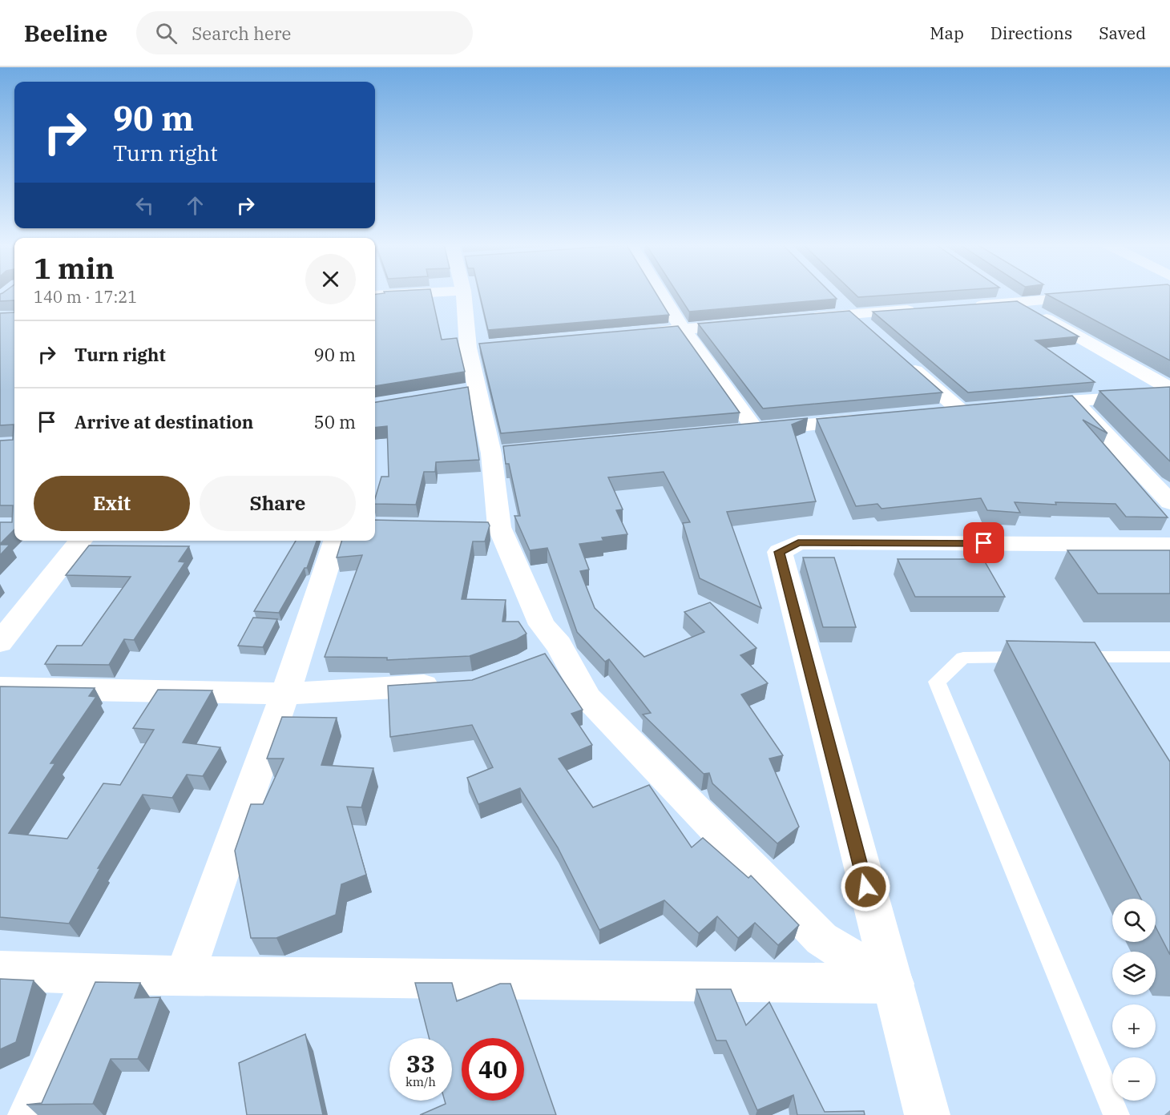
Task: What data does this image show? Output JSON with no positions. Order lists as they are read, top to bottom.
{
  "page": {
    "header": "Beeline",
    "search": "Search here",
    "nav": ["Map", "Directions", "Saved"],
    "turn": ["90 m", "Turn right"],
    "heading": ["1 min", "140 m · 17:21"],
    "list": [
      {
        "name": "Turn right",
        "value": "90 m"
      },
      {
        "name": "Arrive at destination",
        "value": "50 m"
      }
    ],
    "buttons": ["Exit", "Share"],
    "map_buttons": ["+", "−"],
    "speed": "33 km/h",
    "limit": "40"
  }
}
